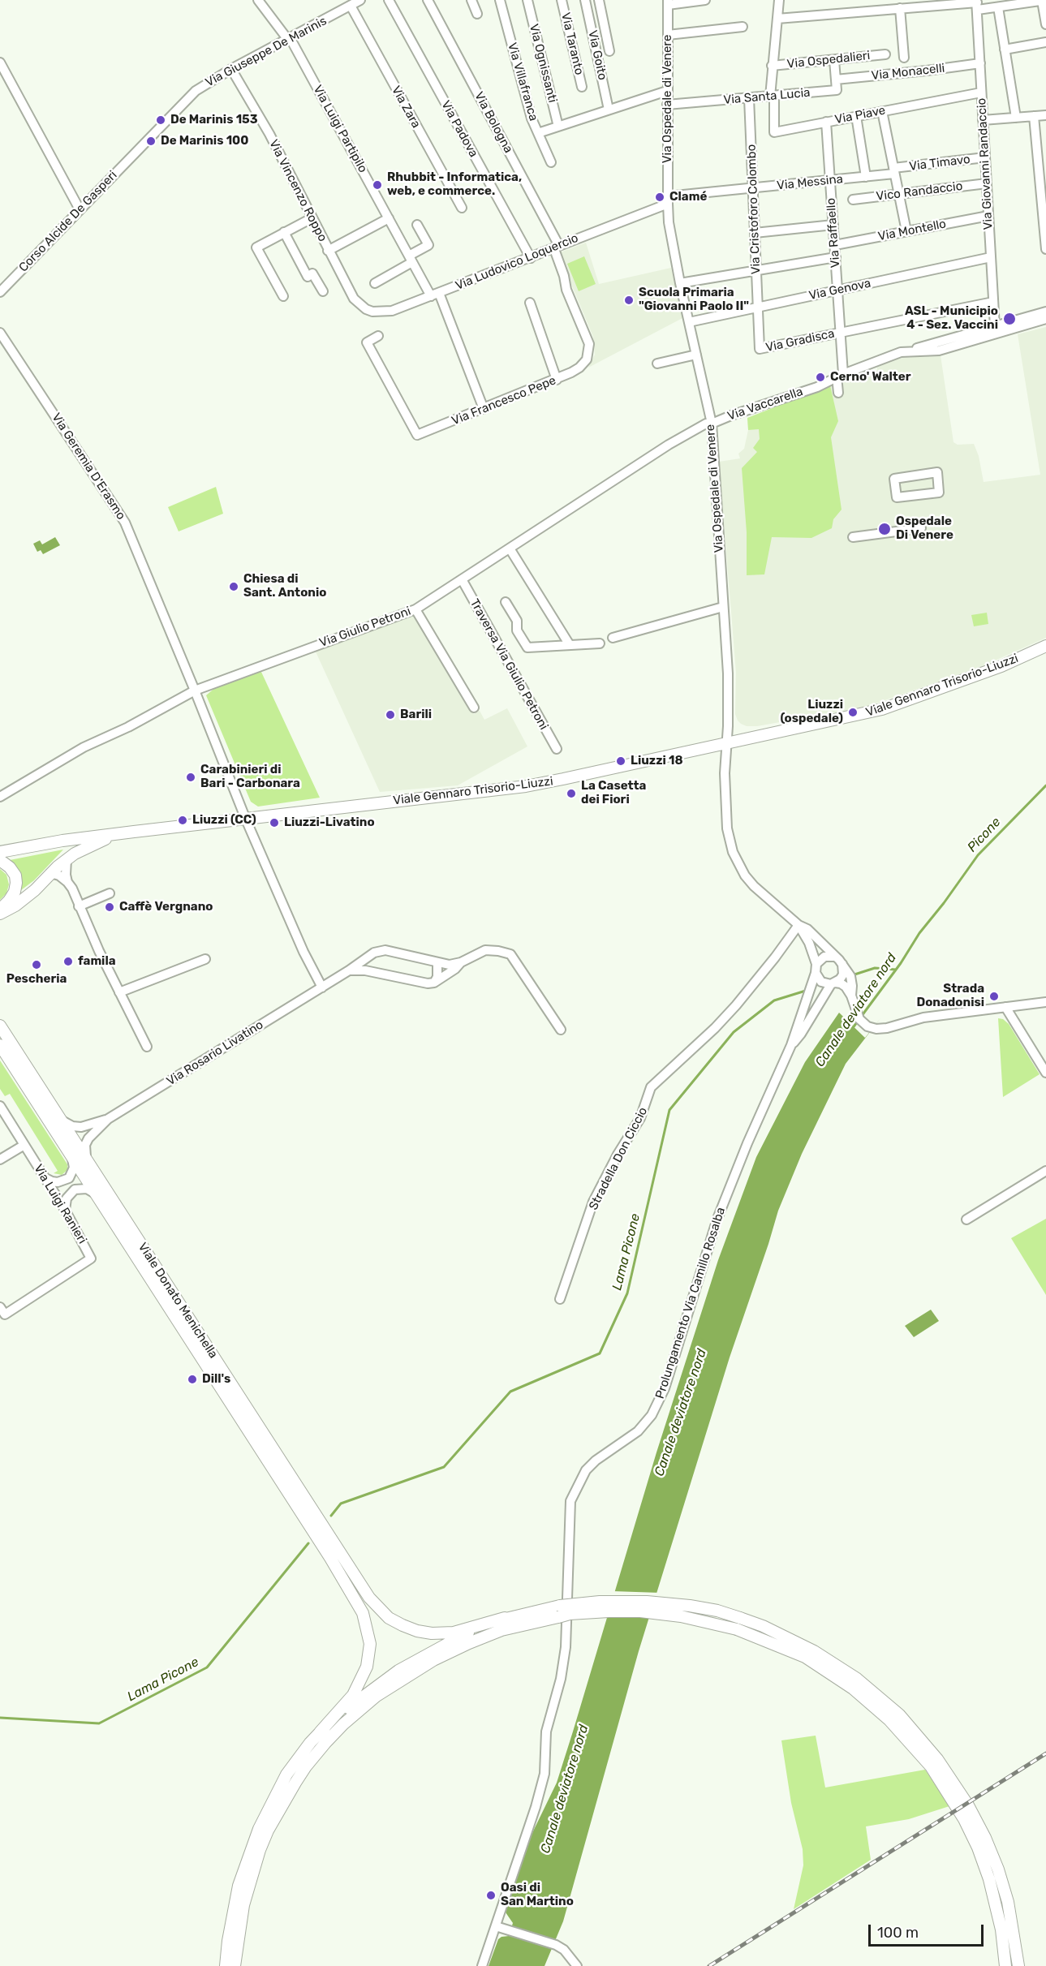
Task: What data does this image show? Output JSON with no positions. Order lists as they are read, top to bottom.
{
  "streets": {
    "main road": ["Viale Gennaro Trisorio-Liuzzi", "Viale Donato Menichella"],
    "street": [
      "Via Taranto",
      "Via Giuseppe De Marinis",
      "Via Goito",
      "Via Ospedalieri",
      "Via Ognissanti",
      "Via Monacelli",
      "Via Villafranca",
      "Via Santa Lucia",
      "Via Ospedale di Venere",
      "Via Zara",
      "Via Piave",
      "Via Bologna",
      "Via Luigi Partipilo",
      "Via Padova",
      "Via Timavo",
      "Via Giovanni Randaccio",
      "Via Messina",
      "Via Vincenzo Roppo",
      "Vico Randaccio",
      "Via Cristoforo Colombo",
      "Corso Alcide De Gasperi",
      "Via Montello",
      "Via Raffaello",
      "Via Ludovico Loquercio",
      "Via Genova",
      "Via Gradisca",
      "Via Francesco Pepe",
      "Via Vaccarella",
      "Via Geremia D'Erasmo",
      "Via Giulio Petroni",
      "Traversa Via Giulio Petroni",
      "Via Rosario Livatino",
      "Stradella Don Ciccio",
      "Via Luigi Ranieri",
      "Prolungamento Via Camillo Rosalba"
    ]
  },
  "crossings": [
    ["Via Giuseppe De Marinis", "Via Zara"],
    ["Via Giuseppe De Marinis", "Via Luigi Partipilo"],
    ["Via Giuseppe De Marinis", "Via Vincenzo Roppo"],
    ["Via Giuseppe De Marinis", "Corso Alcide De Gasperi"],
    ["Via Monacelli", "Via Santa Lucia"],
    ["Via Monacelli", "Via Giovanni Randaccio"],
    ["Via Santa Lucia", "Via Ospedale di Venere"],
    ["Via Santa Lucia", "Via Piave"],
    ["Via Santa Lucia", "Via Cristoforo Colombo"],
    ["Via Ospedale di Venere", "Via Messina"],
    ["Via Ospedale di Venere", "Via Ludovico Loquercio"],
    ["Via Ospedale di Venere", "Via Genova"],
    ["Via Ospedale di Venere", "Via Vaccarella"],
    ["Via Ospedale di Venere", "Via Giulio Petroni"],
    ["Via Ospedale di Venere", "Viale Gennaro Trisorio-Liuzzi"],
    ["Via Ospedale di Venere", "Stradella Don Ciccio"],
    ["Via Ospedale di Venere", "Prolungamento Via Camillo Rosalba"],
    ["Via Piave", "Via Giovanni Randaccio"],
    ["Via Piave", "Via Raffaello"],
    ["Via Bologna", "Via Ludovico Loquercio"],
    ["Via Bologna", "Via Francesco Pepe"],
    ["Via Luigi Partipilo", "Via Ludovico Loquercio"],
    ["Via Luigi Partipilo", "Via Francesco Pepe"],
    ["Via Padova", "Via Ludovico Loquercio"],
    ["Via Timavo", "Via Giovanni Randaccio"],
    ["Via Timavo", "Via Messina"],
    ["Via Giovanni Randaccio", "Vico Randaccio"],
    ["Via Giovanni Randaccio", "Via Montello"],
    ["Via Giovanni Randaccio", "Via Genova"],
    ["Via Giovanni Randaccio", "Via Gradisca"],
    ["Via Giovanni Randaccio", "Via Vaccarella"],
    ["Via Messina", "Via Cristoforo Colombo"],
    ["Via Messina", "Via Raffaello"],
    ["Via Messina", "Via Ludovico Loquercio"],
    ["Via Vincenzo Roppo", "Via Ludovico Loquercio"],
    ["Via Cristoforo Colombo", "Via Genova"],
    ["Via Cristoforo Colombo", "Via Gradisca"],
    ["Via Montello", "Via Raffaello"],
    ["Via Raffaello", "Via Genova"],
    ["Via Raffaello", "Via Gradisca"],
    ["Via Raffaello", "Via Vaccarella"],
    ["Via Ludovico Loquercio", "Via Francesco Pepe"],
    ["Via Vaccarella", "Via Giulio Petroni"],
    ["Via Geremia D'Erasmo", "Via Giulio Petroni"],
    ["Via Geremia D'Erasmo", "Viale Gennaro Trisorio-Liuzzi"],
    ["Via Giulio Petroni", "Traversa Via Giulio Petroni"]
  ],
  "water": ["Picone", "Canale deviatore nord", "Lama Picone"],
  "places": [
    "De Marinis 153",
    "De Marinis 100",
    "Rhubbit - Informatica, web, e commerce.",
    "Clamé",
    "Scuola Primaria \"Giovanni Paolo II\"",
    "ASL - Municipio 4 - Sez. Vaccini",
    "Cerno' Walter",
    "Ospedale Di Venere",
    "Chiesa di Sant. Antonio",
    "Liuzzi (ospedale)",
    "Barili",
    "Liuzzi 18",
    "Carabinieri di Bari - Carbonara",
    "La Casetta dei Fiori",
    "Liuzzi (CC)",
    "Liuzzi-Livatino",
    "Caffè Vergnano",
    "famila",
    "Pescheria",
    "Strada Donadonisi",
    "Dill's",
    "Oasi di San Martino"
  ],
  "scale_bar": "100 m"
}
